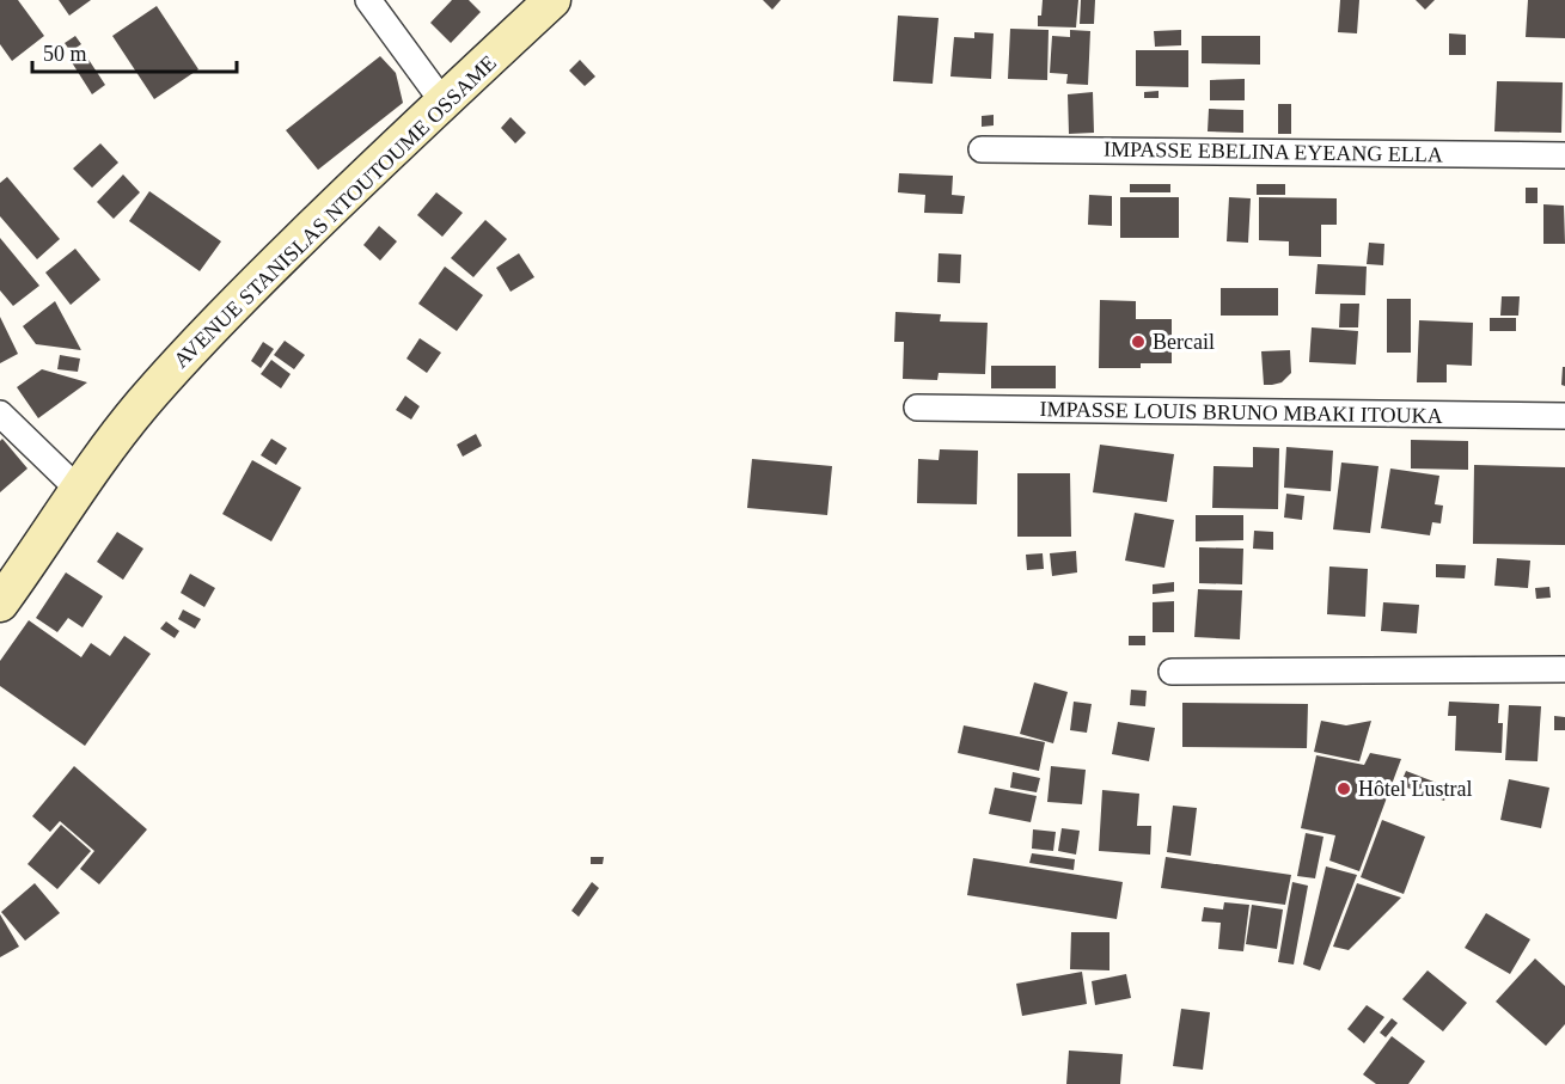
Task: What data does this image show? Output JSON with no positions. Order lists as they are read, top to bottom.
{
  "streets": {
    "street": ["IMPASSE EBELINA EYEANG ELLA", "AVENUE STANISLAS NTOUTOUME OSSAME", "IMPASSE LOUIS BRUNO MBAKI ITOUKA"]
  },
  "places": ["Bercail", "Hôtel Lustral"],
  "scale_bar": "50 m"
}
